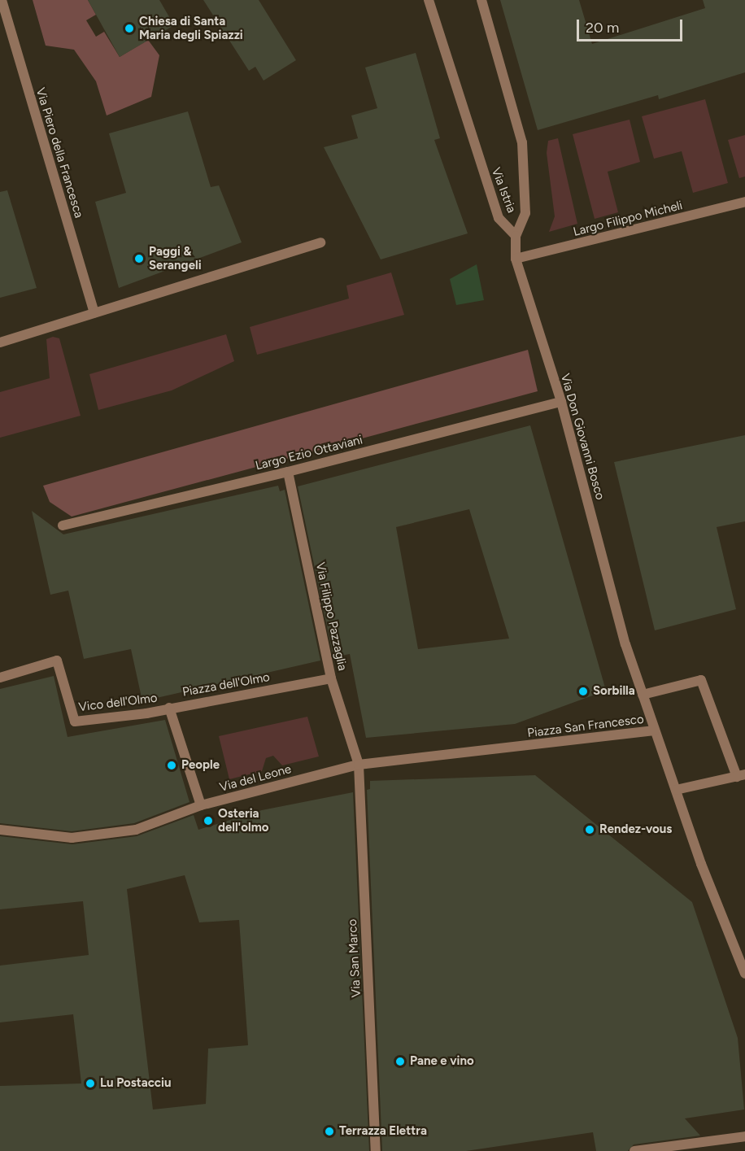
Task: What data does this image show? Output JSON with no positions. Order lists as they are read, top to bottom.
{
  "streets": {
    "street": [
      "Via Piero della Francesca",
      "Via Istria",
      "Largo Filippo Micheli",
      "Via Don Giovanni Bosco",
      "Largo Ezio Ottaviani",
      "Via Filippo Pazzaglia",
      "Piazza dell'Olmo",
      "Vico dell'Olmo",
      "Piazza San Francesco",
      "Via del Leone",
      "Via San Marco"
    ]
  },
  "crossings": [
    ["Via Istria", "Via Don Giovanni Bosco"],
    ["Largo Filippo Micheli", "Via Don Giovanni Bosco"],
    ["Via Don Giovanni Bosco", "Largo Ezio Ottaviani"],
    ["Via Don Giovanni Bosco", "Piazza San Francesco"],
    ["Largo Ezio Ottaviani", "Via Filippo Pazzaglia"],
    ["Via Filippo Pazzaglia", "Piazza dell'Olmo"],
    ["Via Filippo Pazzaglia", "Via del Leone"],
    ["Via Filippo Pazzaglia", "Via San Marco"],
    ["Piazza dell'Olmo", "Vico dell'Olmo"],
    ["Piazza dell'Olmo", "Via del Leone"],
    ["Piazza San Francesco", "Via del Leone"],
    ["Via del Leone", "Via San Marco"]
  ],
  "places": [
    "Chiesa di Santa Maria degli Spiazzi",
    "Paggi & Serangeli",
    "Sorbilla",
    "People",
    "Osteria dell'olmo",
    "Rendez-vous",
    "Pane e vino",
    "Lu Postacciu",
    "Terrazza Elettra"
  ],
  "scale_bar": "20 m"
}
